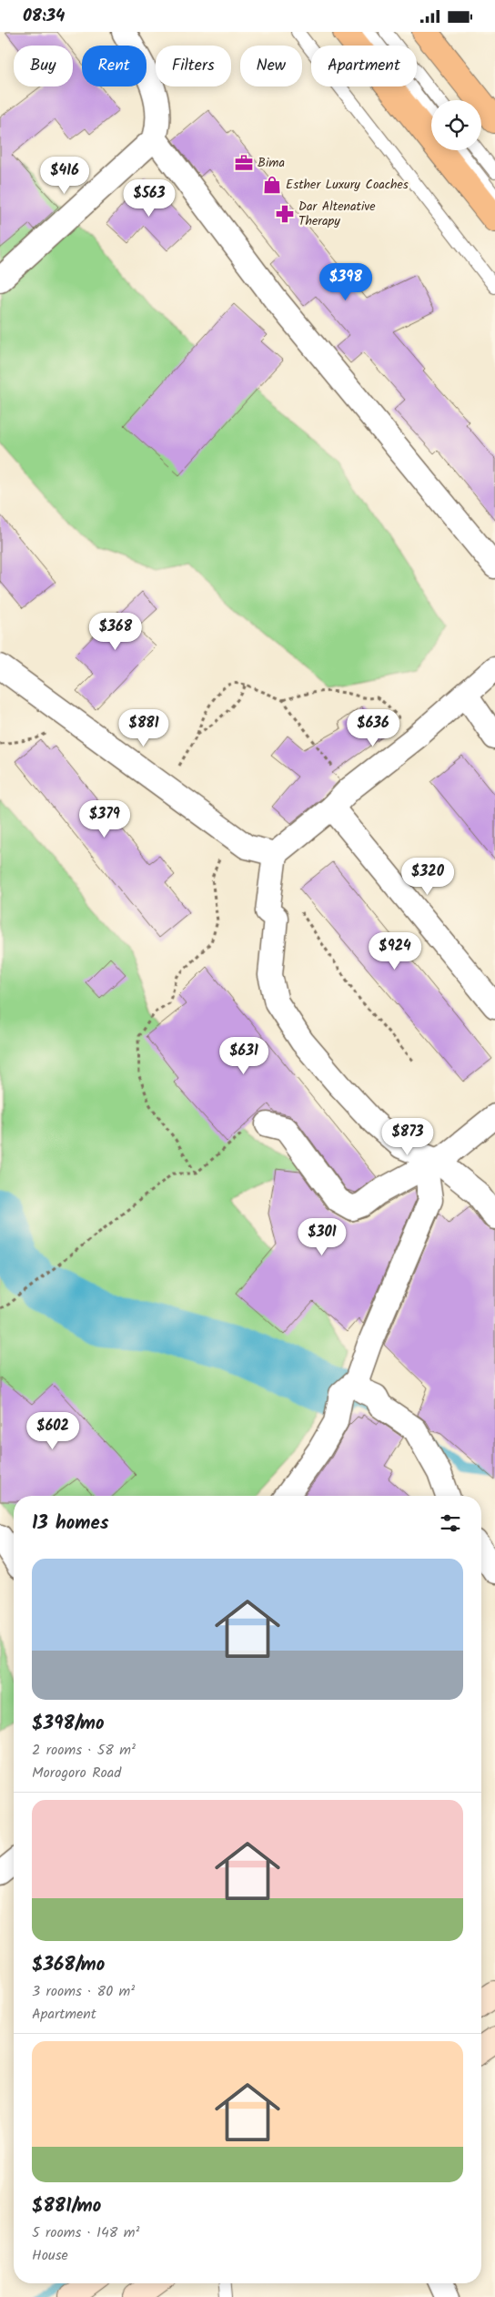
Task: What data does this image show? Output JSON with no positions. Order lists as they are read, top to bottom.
{
  "places": {
    "office": ["Bima"],
    "shop": ["Esther Luxury Coaches"],
    "pharmacy": ["Dar Altenative Therapy"]
  },
  "page": {
    "status": "08:34",
    "chip": [
      "Buy",
      "Rent",
      "Filters",
      "New",
      "Apartment"
    ],
    "price": [
      "$416",
      "$563",
      "$398",
      "$368",
      "$881",
      "$636",
      "$379",
      "$320",
      "$924",
      "$631",
      "$873",
      "$301",
      "$602"
    ],
    "heading": "13 homes",
    "list": [
      {
        "name": "$398/mo",
        "note": "2 rooms · 58 m² · Morogoro Road"
      },
      {
        "name": "$368/mo",
        "note": "3 rooms · 80 m² · Apartment"
      },
      {
        "name": "$881/mo",
        "note": "5 rooms · 148 m² · House"
      }
    ]
  }
}
